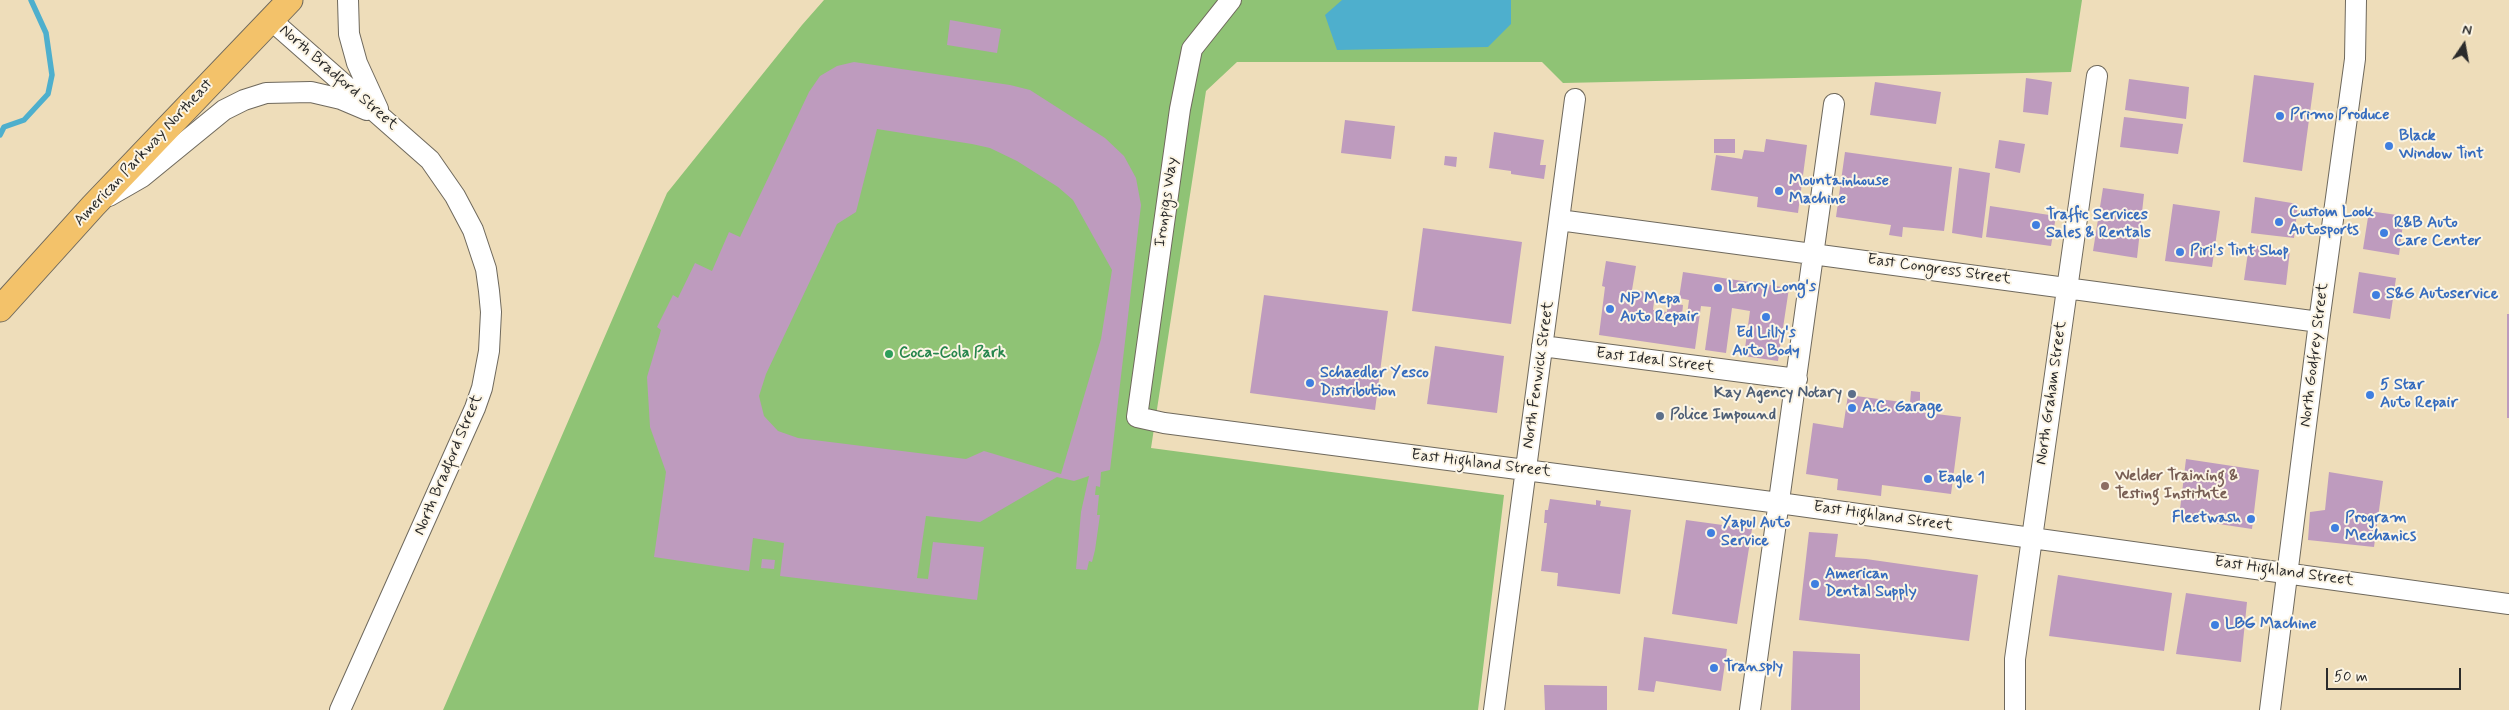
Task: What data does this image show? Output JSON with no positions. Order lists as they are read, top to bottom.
{
  "streets": {
    "main road": ["American Parkway Northeast"],
    "street": [
      "North Bradford Street",
      "Ironpigs Way",
      "East Congress Street",
      "North Godfrey Street",
      "East Ideal Street",
      "North Fenwick Street",
      "North Graham Street",
      "East Highland Street"
    ]
  },
  "crossings": [
    ["North Bradford Street", "American Parkway Northeast"],
    ["Ironpigs Way", "East Highland Street"],
    ["East Congress Street", "North Godfrey Street"],
    ["East Congress Street", "North Fenwick Street"],
    ["East Congress Street", "North Graham Street"],
    ["North Godfrey Street", "East Highland Street"],
    ["East Ideal Street", "North Fenwick Street"],
    ["North Fenwick Street", "East Highland Street"],
    ["North Graham Street", "East Highland Street"]
  ],
  "places": [
    "Primo Produce",
    "Black Window Tint",
    "Mountainhouse Machine",
    "Custom Look Autosports",
    "Traffic Services Sales & Rentals",
    "R&B Auto Care Center",
    "Piri's Tint Shop",
    "Larry Long's",
    "S&G Autoservice",
    "NP Mepa Auto Repair",
    "Ed Lilly's Auto Body",
    "Coca-Cola Park",
    "Schaedler Yesco Distribution",
    "Kay Agency Notary",
    "5 Star Auto Repair",
    "A.C. Garage",
    "Police Impound",
    "Eagle 1",
    "Welder Training & Testing Institute",
    "Fleetwash",
    "Program Mechanics",
    "Yapul Auto Service",
    "American Dental Supply",
    "LBG Machine",
    "Transply"
  ],
  "scale_bar": "50 m",
  "north": "top"
}
